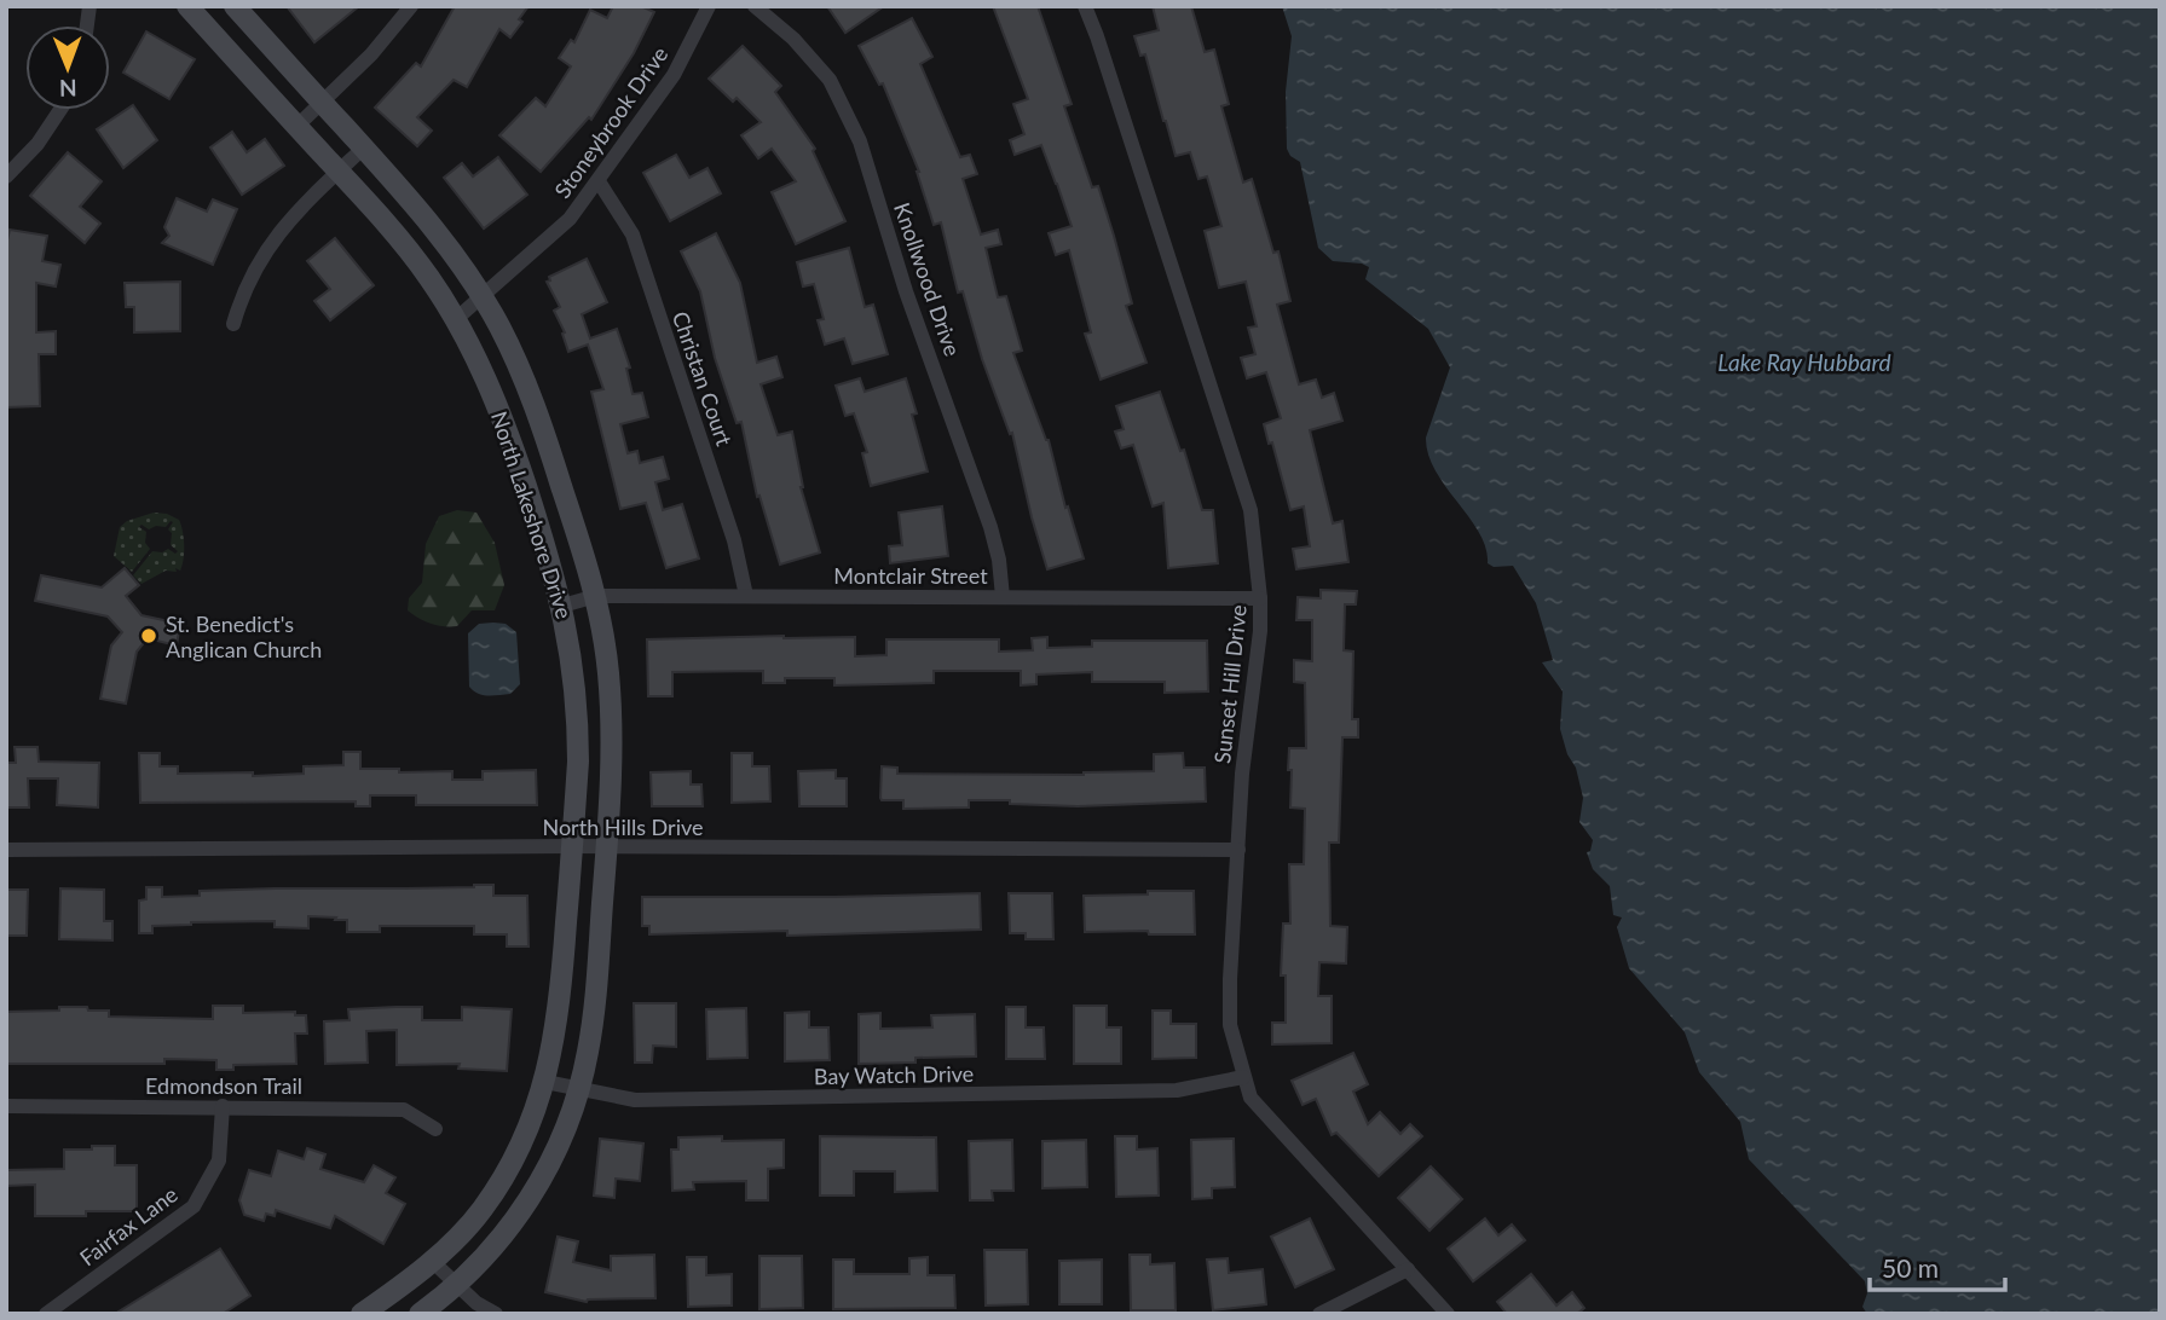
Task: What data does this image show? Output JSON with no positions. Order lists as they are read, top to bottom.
{
  "streets": {
    "main road": ["North Lakeshore Drive"],
    "street": [
      "Stoneybrook Drive",
      "Knollwood Drive",
      "Christan Court",
      "Montclair Street",
      "Sunset Hill Drive",
      "North Hills Drive",
      "Bay Watch Drive",
      "Edmondson Trail",
      "Fairfax Lane"
    ]
  },
  "crossings": [
    ["Stoneybrook Drive", "Christan Court"],
    ["Stoneybrook Drive", "North Lakeshore Drive"],
    ["Knollwood Drive", "Montclair Street"],
    ["Christan Court", "Montclair Street"],
    ["North Lakeshore Drive", "Montclair Street"],
    ["North Lakeshore Drive", "North Hills Drive"],
    ["North Lakeshore Drive", "Bay Watch Drive"],
    ["Montclair Street", "Sunset Hill Drive"],
    ["Sunset Hill Drive", "North Hills Drive"],
    ["Sunset Hill Drive", "Bay Watch Drive"],
    ["Edmondson Trail", "Fairfax Lane"]
  ],
  "water": ["Lake Ray Hubbard"],
  "places": ["St. Benedict's Anglican Church"],
  "scale_bar": "50 m",
  "north": "bottom"
}
